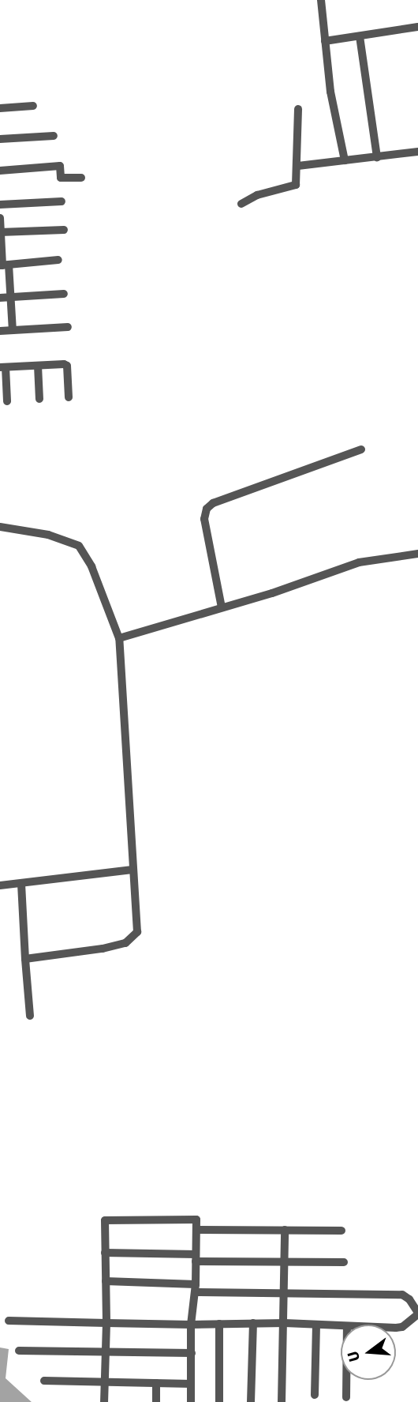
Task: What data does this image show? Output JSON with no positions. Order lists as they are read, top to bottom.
{
  "north": "left"
}
